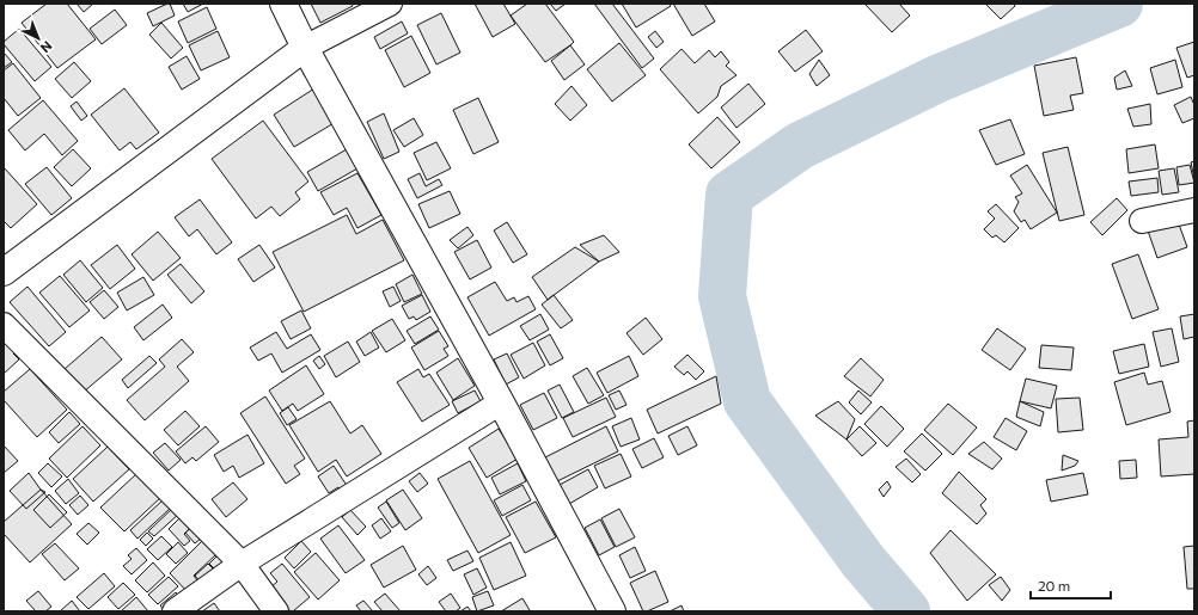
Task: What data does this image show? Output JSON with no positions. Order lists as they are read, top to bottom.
{
  "scale_bar": "20 m",
  "north": "bottom right"
}
